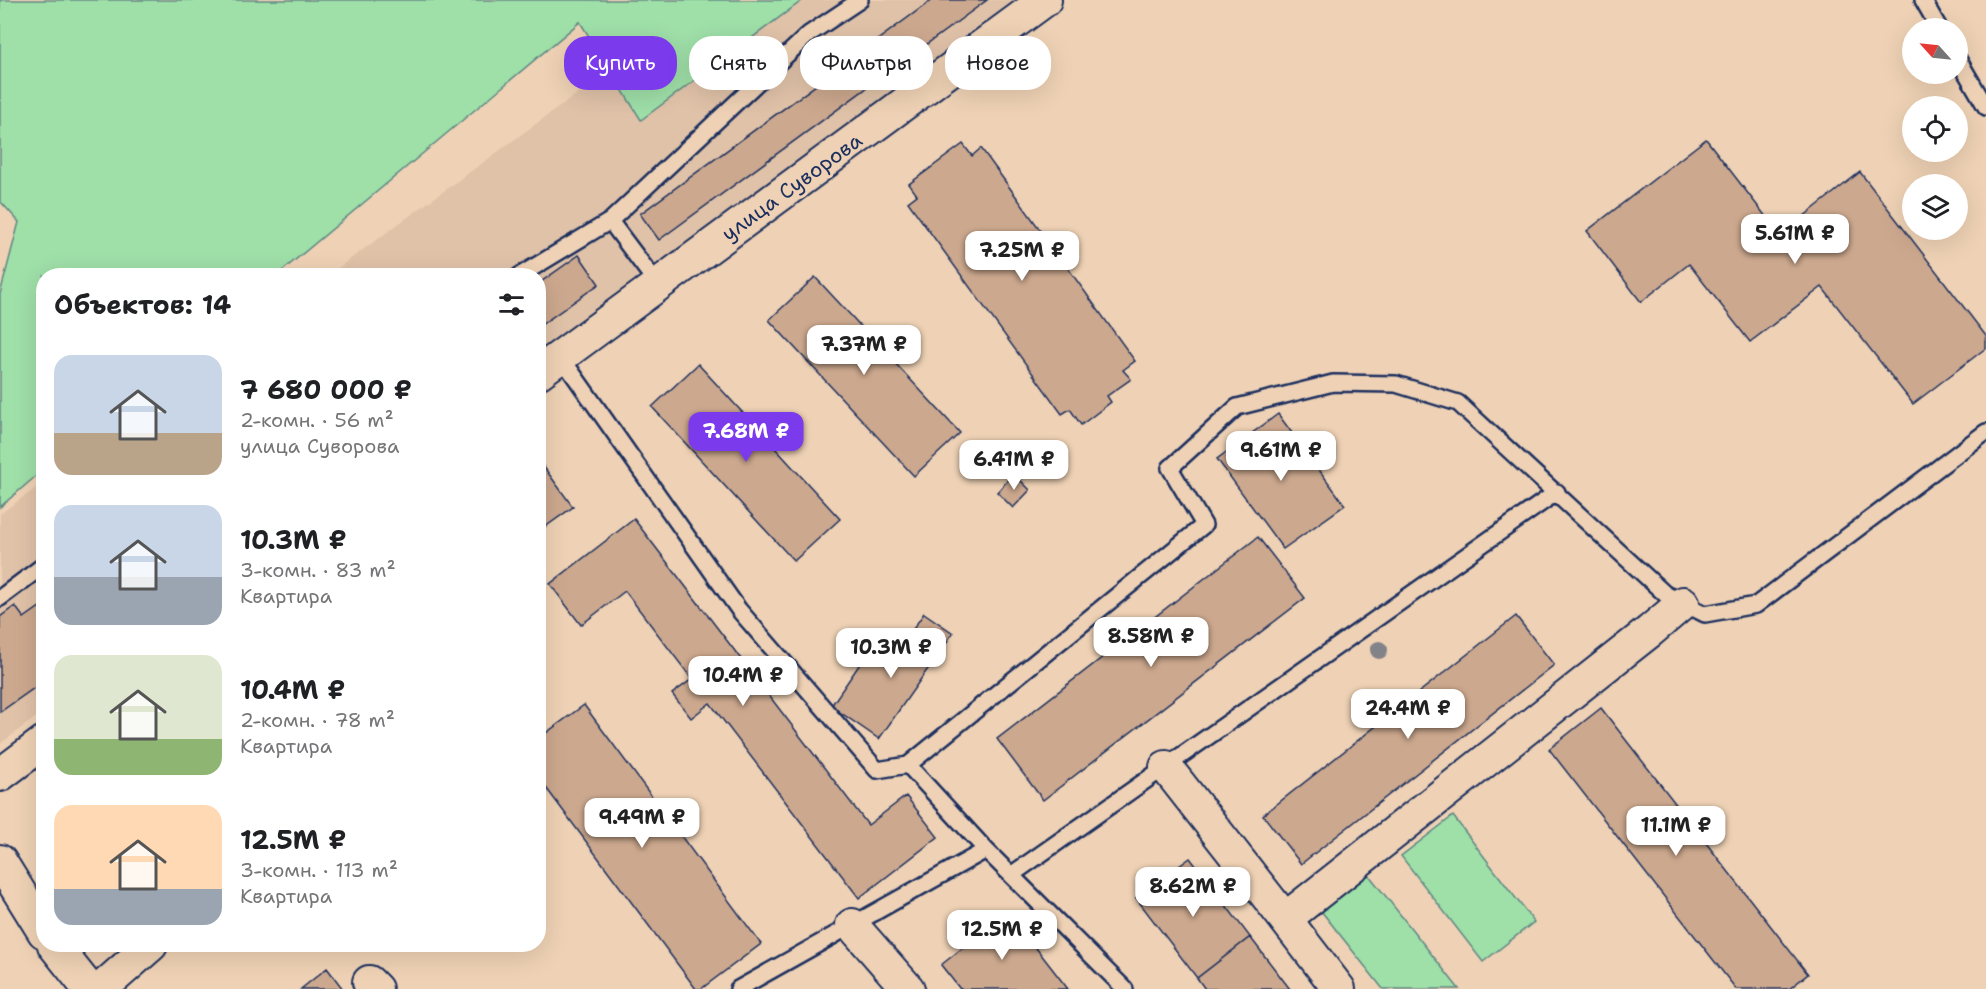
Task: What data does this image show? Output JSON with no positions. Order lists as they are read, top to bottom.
{
  "streets": {
    "street": ["улица Суворова"]
  },
  "north": "top left",
  "page": {
    "chip": [
      "Купить",
      "Снять",
      "Фильтры",
      "Новое"
    ],
    "price": [
      "5.61M ₽",
      "7.25M ₽",
      "7.37M ₽",
      "7.68M ₽",
      "9.61M ₽",
      "6.41M ₽",
      "8.58M ₽",
      "10.3M ₽",
      "10.4M ₽",
      "24.4M ₽",
      "9.49M ₽",
      "11.1M ₽",
      "8.62M ₽",
      "12.5M ₽"
    ],
    "heading": "Объектов: 14",
    "list": [
      {
        "name": "7 680 000 ₽",
        "note": "2-комн. · 56 m² · улица Суворова"
      },
      {
        "name": "10.3M ₽",
        "note": "3-комн. · 83 m² · Квартира"
      },
      {
        "name": "10.4M ₽",
        "note": "2-комн. · 78 m² · Квартира"
      },
      {
        "name": "12.5M ₽",
        "note": "3-комн. · 113 m² · Квартира"
      }
    ]
  }
}
